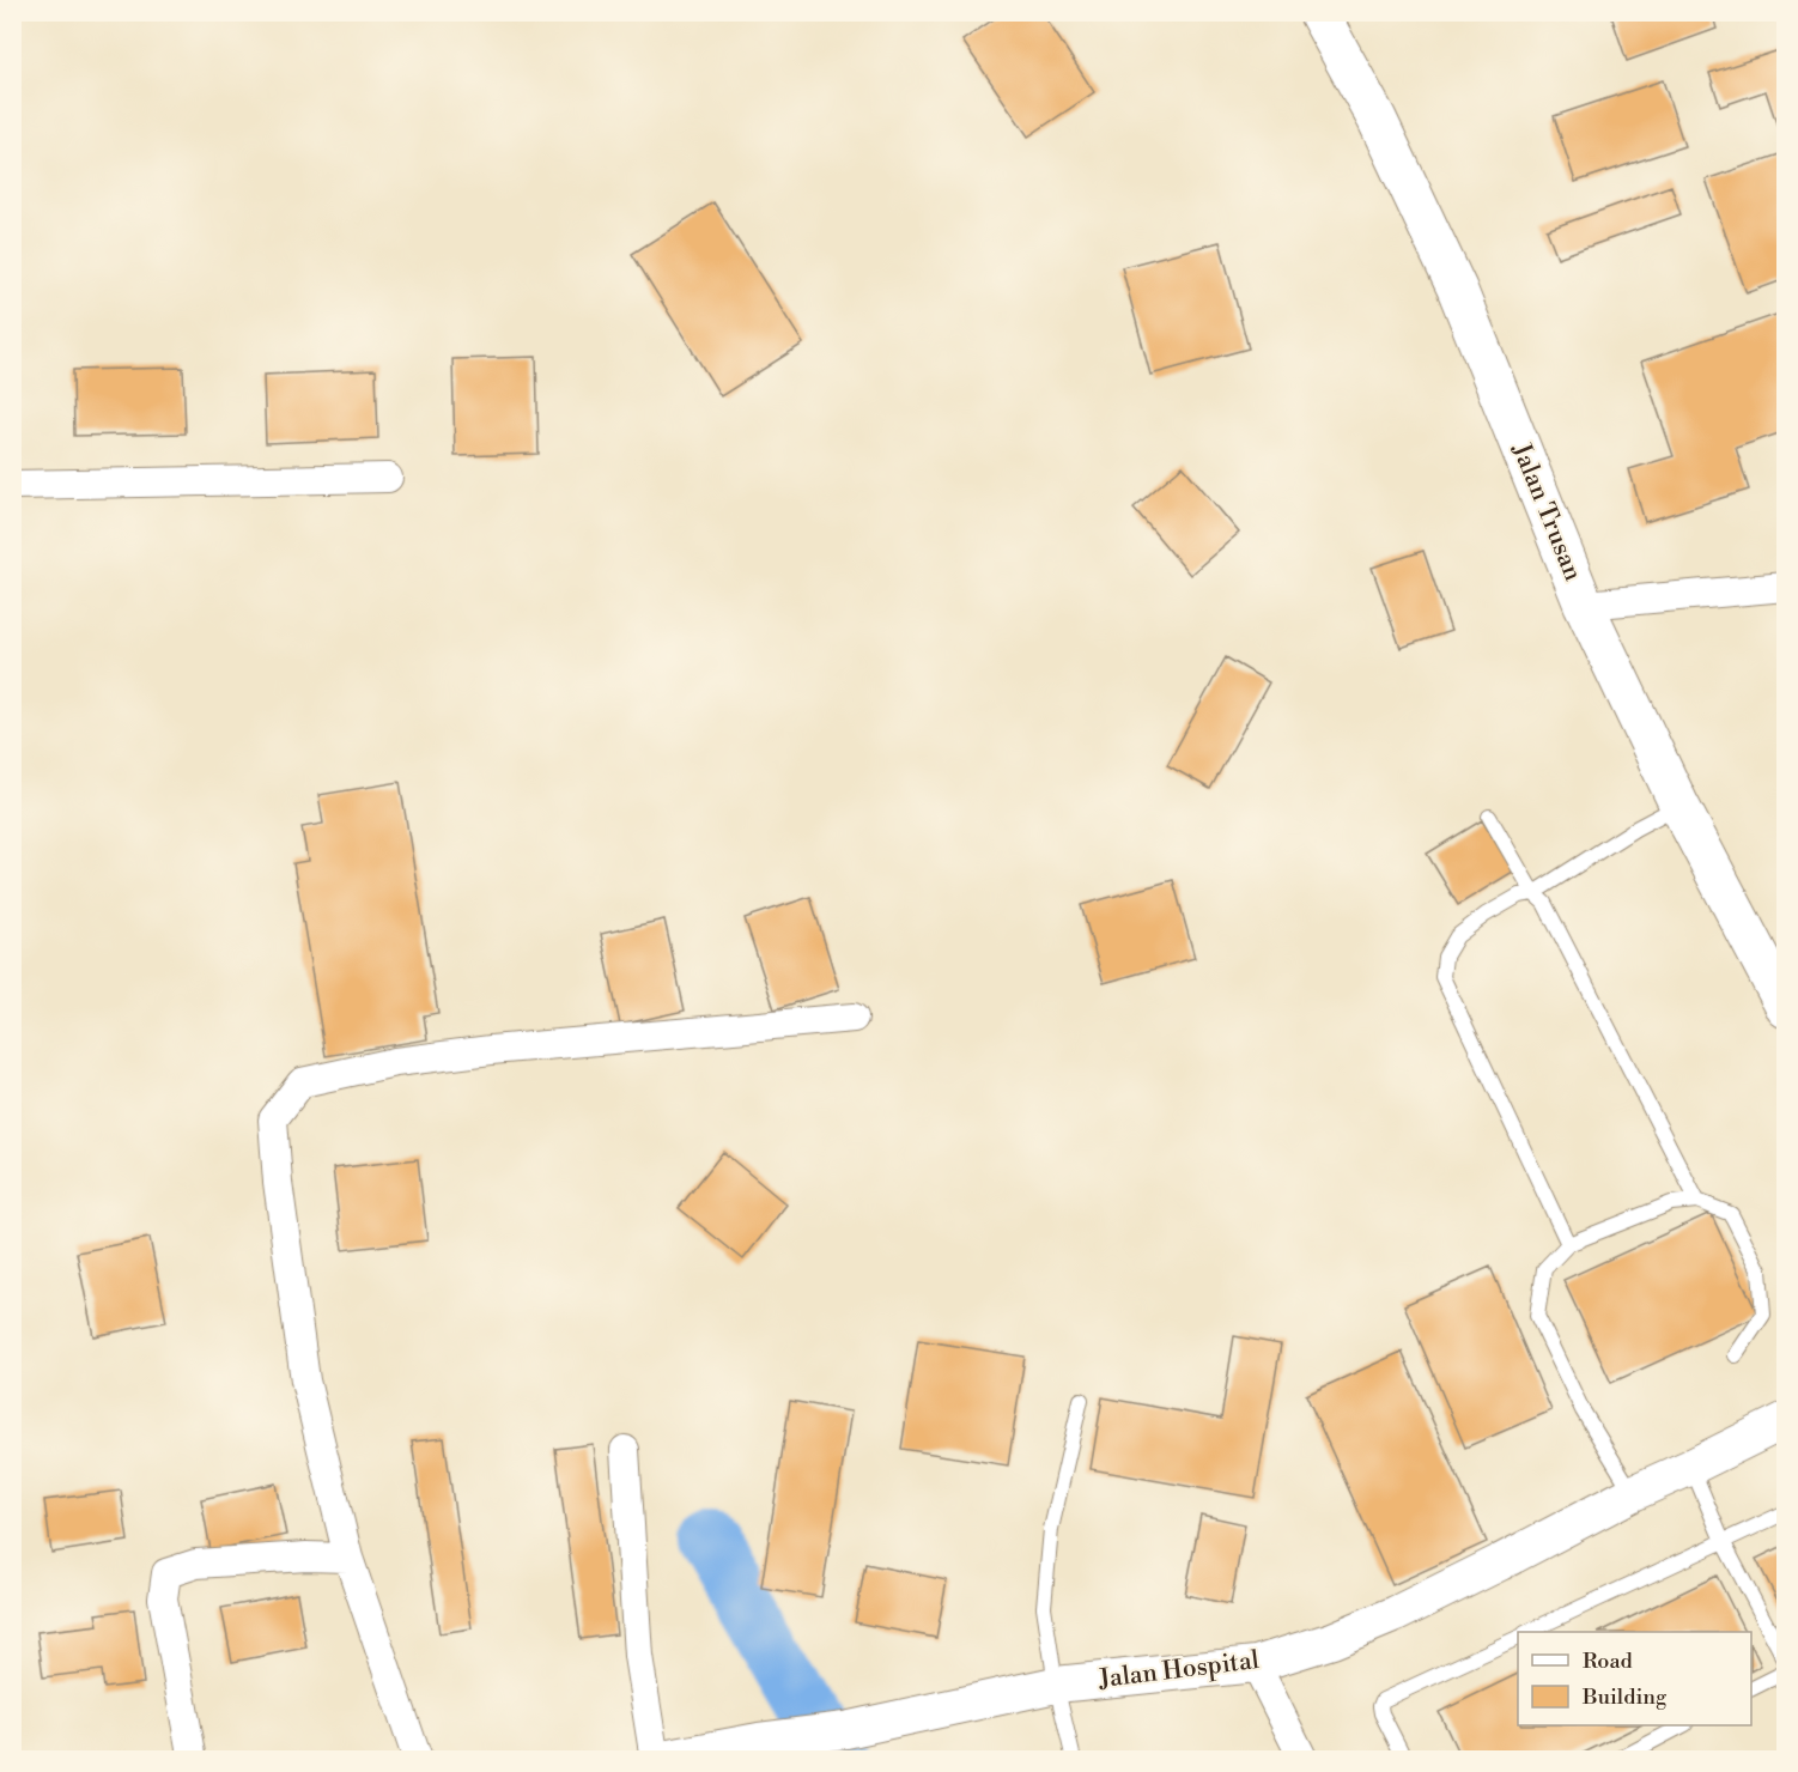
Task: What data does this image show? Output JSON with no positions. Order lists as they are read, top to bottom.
{
  "streets": {
    "main road": ["Jalan Trusan"],
    "street": ["Jalan Hospital"]
  },
  "legend": ["Road", "Building"]
}
